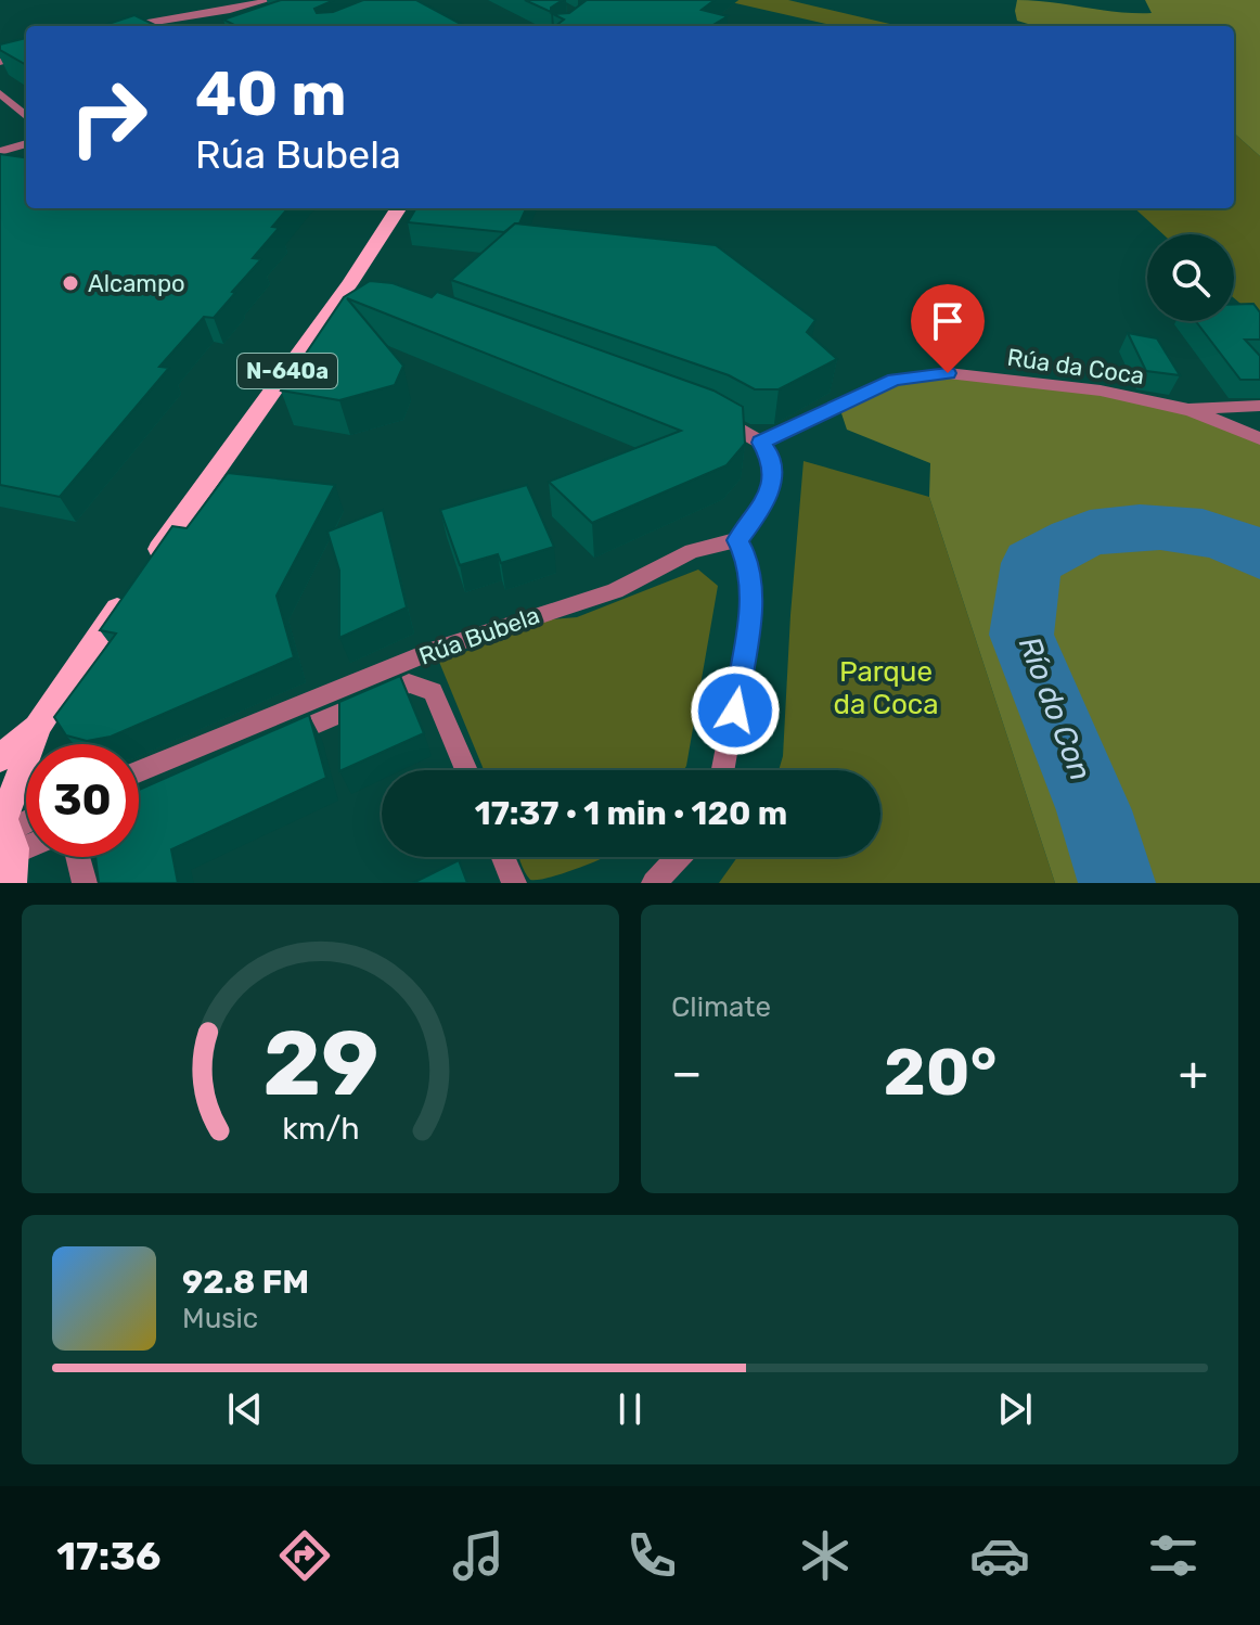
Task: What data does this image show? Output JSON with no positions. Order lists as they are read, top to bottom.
{
  "streets": {
    "main road": ["N-640a"],
    "street": ["Rúa da Coca", "Rúa Bubela"]
  },
  "water": ["Río do Con"],
  "parks": ["Parque da Coca"],
  "places": ["Alcampo"],
  "page": {
    "turn": ["40 m", "Rúa Bubela"],
    "limit": "30",
    "trip": "17:37 · 1 min · 120 m",
    "tile": "Climate",
    "heat": ["−", "20°", "+"],
    "song": ["92.8 FM", "Music"],
    "tabs": "17:36",
    "gauge": ["29", "km/h"]
  }
}
